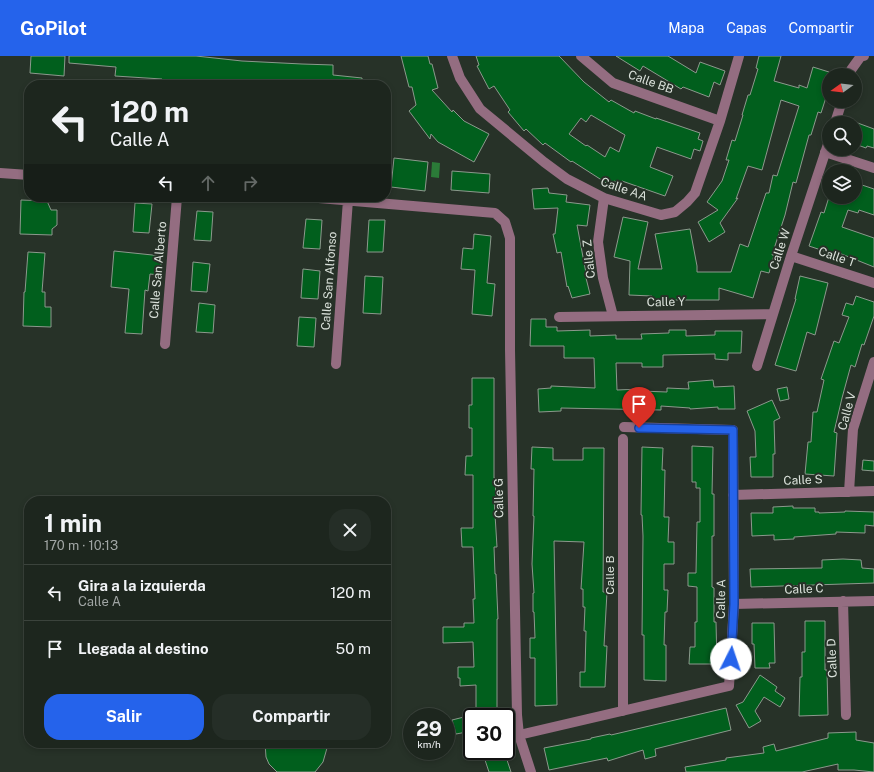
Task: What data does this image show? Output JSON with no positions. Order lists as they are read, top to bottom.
{
  "streets": {
    "street": [
      "Calle BB",
      "Calle AA",
      "Calle W",
      "Calle T",
      "Calle Z",
      "Calle San Alberto",
      "Calle San Alfonso",
      "Calle Y",
      "Calle V",
      "Calle S",
      "Calle G",
      "Calle B",
      "Calle C",
      "Calle A",
      "Calle D"
    ]
  },
  "crossings": [
    ["Calle BB", "Calle AA"],
    ["Calle AA", "Calle Z"],
    ["Calle W", "Calle T"],
    ["Calle W", "Calle Y"],
    ["Calle Z", "Calle Y"],
    ["Calle V", "Calle S"],
    ["Calle S", "Calle A"],
    ["Calle G", "Calle A"],
    ["Calle B", "Calle A"],
    ["Calle C", "Calle A"],
    ["Calle C", "Calle D"]
  ],
  "north": "left",
  "page": {
    "header": "GoPilot",
    "nav": ["Mapa", "Capas", "Compartir"],
    "turn": ["120 m", "Calle A"],
    "heading": ["1 min", "170 m · 10:13"],
    "list": [
      {
        "name": "Gira a la izquierda",
        "note": "Calle A",
        "value": "120 m"
      },
      {
        "name": "Llegada al destino",
        "value": "50 m"
      }
    ],
    "buttons": ["Salir", "Compartir"],
    "speed": "29 km/h",
    "limit": "30"
  }
}
